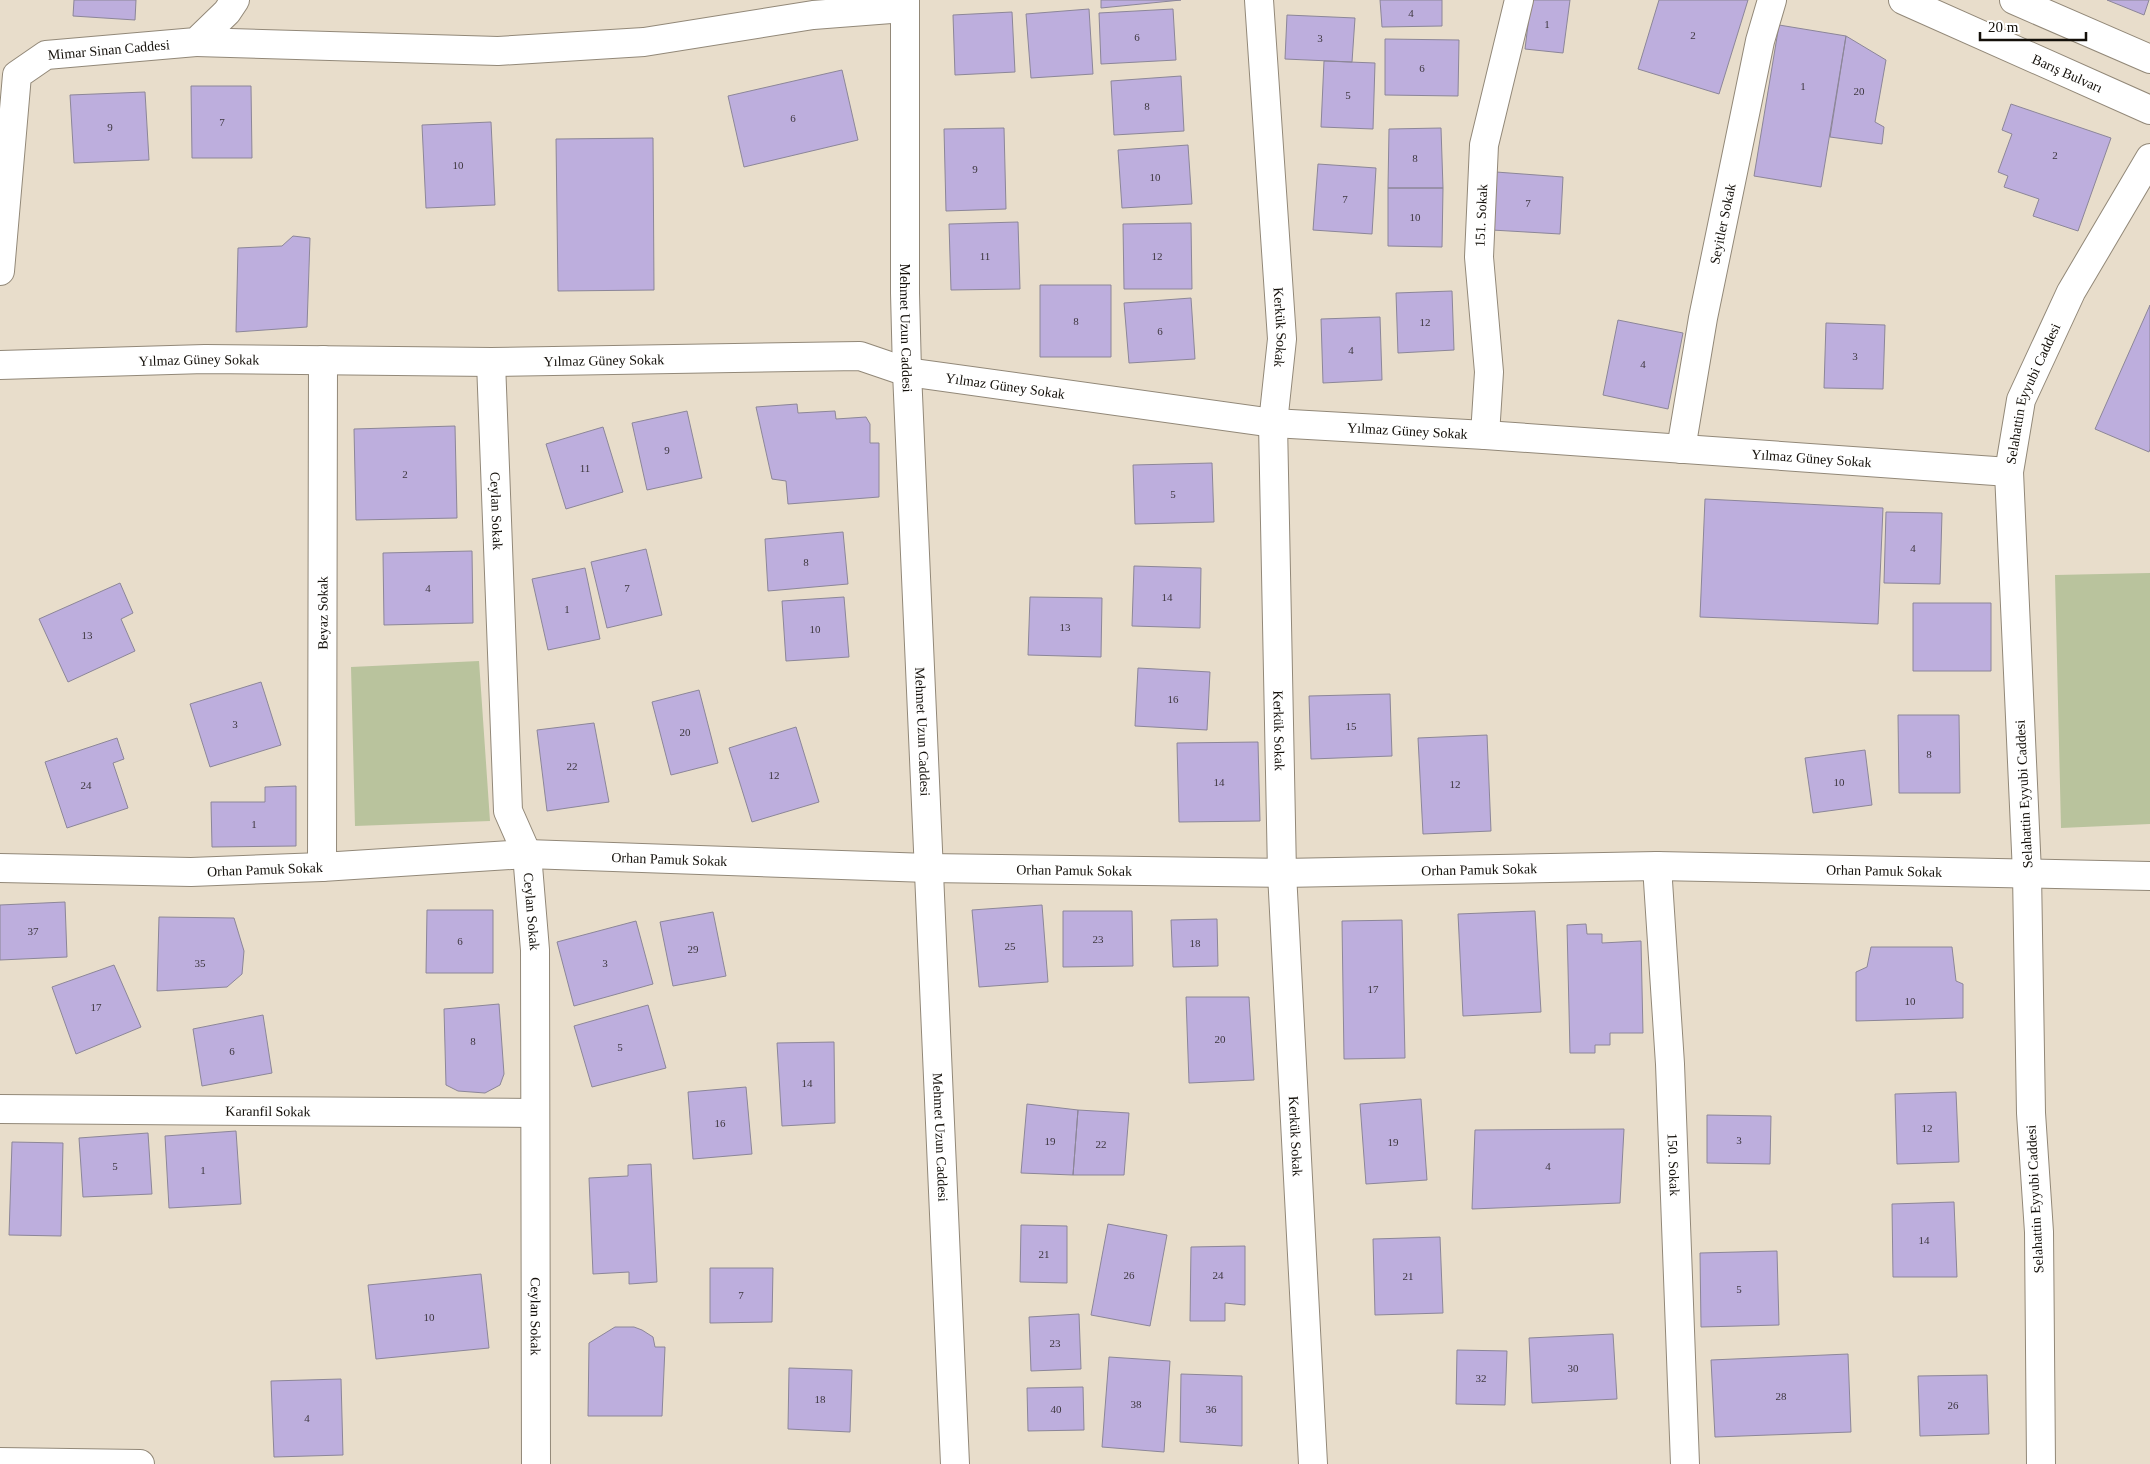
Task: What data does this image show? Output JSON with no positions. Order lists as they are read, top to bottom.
{
  "streets": {
    "street": [
      "Mimar Sinan Caddesi",
      "Barış Bulvarı",
      "151. Sokak",
      "Seyitler Sokak",
      "Mehmet Uzun Caddesi",
      "Kerkük Sokak",
      "Yılmaz Güney Sokak",
      "Selahattin Eyyubi Caddesi",
      "Ceylan Sokak",
      "Beyaz Sokak",
      "Orhan Pamuk Sokak",
      "Karanfil Sokak",
      "150. Sokak"
    ]
  },
  "crossings": [
    ["151. Sokak", "Yılmaz Güney Sokak"],
    ["Seyitler Sokak", "Yılmaz Güney Sokak"],
    ["Mehmet Uzun Caddesi", "Yılmaz Güney Sokak"],
    ["Mehmet Uzun Caddesi", "Orhan Pamuk Sokak"],
    ["Kerkük Sokak", "Yılmaz Güney Sokak"],
    ["Kerkük Sokak", "Orhan Pamuk Sokak"],
    ["Yılmaz Güney Sokak", "Selahattin Eyyubi Caddesi"],
    ["Yılmaz Güney Sokak", "Ceylan Sokak"],
    ["Yılmaz Güney Sokak", "Beyaz Sokak"],
    ["Selahattin Eyyubi Caddesi", "Orhan Pamuk Sokak"],
    ["Ceylan Sokak", "Orhan Pamuk Sokak"],
    ["Ceylan Sokak", "Karanfil Sokak"],
    ["Beyaz Sokak", "Orhan Pamuk Sokak"],
    ["Orhan Pamuk Sokak", "150. Sokak"]
  ],
  "house_numbers": [
    "4",
    "1",
    "2",
    "6",
    "3",
    "6",
    "1",
    "20",
    "5",
    "8",
    "6",
    "7",
    "9",
    "2",
    "8",
    "10",
    "9",
    "10",
    "7",
    "7",
    "10",
    "11",
    "12",
    "8",
    "12",
    "6",
    "4",
    "3",
    "4",
    "9",
    "11",
    "2",
    "5",
    "4",
    "8",
    "4",
    "7",
    "14",
    "1",
    "13",
    "10",
    "13",
    "16",
    "3",
    "15",
    "20",
    "8",
    "22",
    "12",
    "14",
    "10",
    "12",
    "24",
    "1",
    "37",
    "23",
    "6",
    "18",
    "25",
    "29",
    "35",
    "3",
    "17",
    "10",
    "17",
    "20",
    "8",
    "5",
    "6",
    "14",
    "16",
    "12",
    "3",
    "19",
    "19",
    "22",
    "5",
    "4",
    "1",
    "14",
    "21",
    "26",
    "24",
    "21",
    "5",
    "7",
    "10",
    "23",
    "30",
    "32",
    "28",
    "18",
    "38",
    "26",
    "40",
    "36",
    "4"
  ],
  "scale_bar": "20 m"
}
